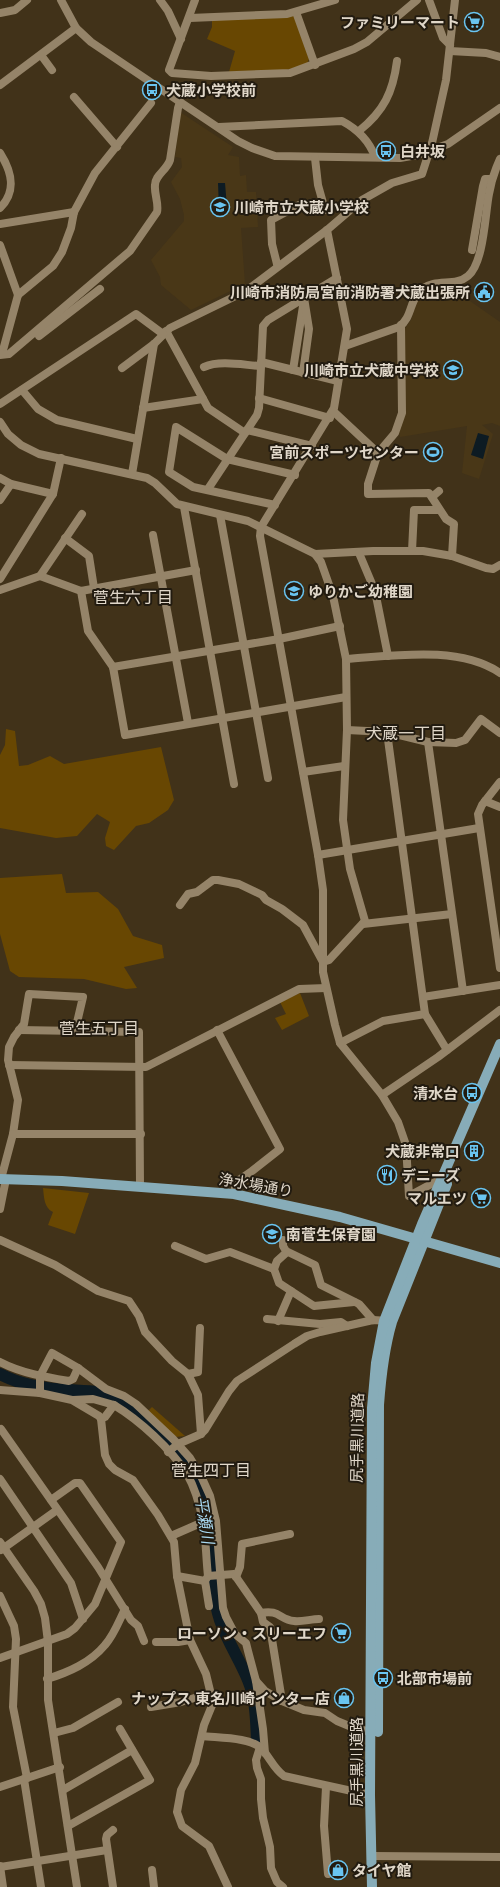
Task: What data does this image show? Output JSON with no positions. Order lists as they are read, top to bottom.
{
  "streets": {
    "main road": ["浄水場通り", "尻手黒川道路"]
  },
  "crossings": [
    ["浄水場通り", "尻手黒川道路"]
  ],
  "districts": [
    "菅生六丁目",
    "犬蔵一丁目",
    "菅生五丁目",
    "菅生四丁目"
  ],
  "water": ["平瀬川"],
  "places": {
    "supermarket": ["ファミリーマート", "マルエツ", "ローソン・スリーエフ"],
    "bus stop": [
      "犬蔵小学校前",
      "白井坂",
      "清水台",
      "北部市場前"
    ],
    "school or university": [
      "川崎市立犬蔵小学校",
      "川崎市立犬蔵中学校",
      "ゆりかご幼稚園",
      "南菅生保育園"
    ],
    "public building": ["川崎市消防局宮前消防署犬蔵出張所"],
    "sports": ["宮前スポーツセンター"],
    "building": ["犬蔵非常口"],
    "restaurant": ["デニーズ"],
    "shop": ["ナップス 東名川崎インター店", "タイヤ館"]
  }
}
